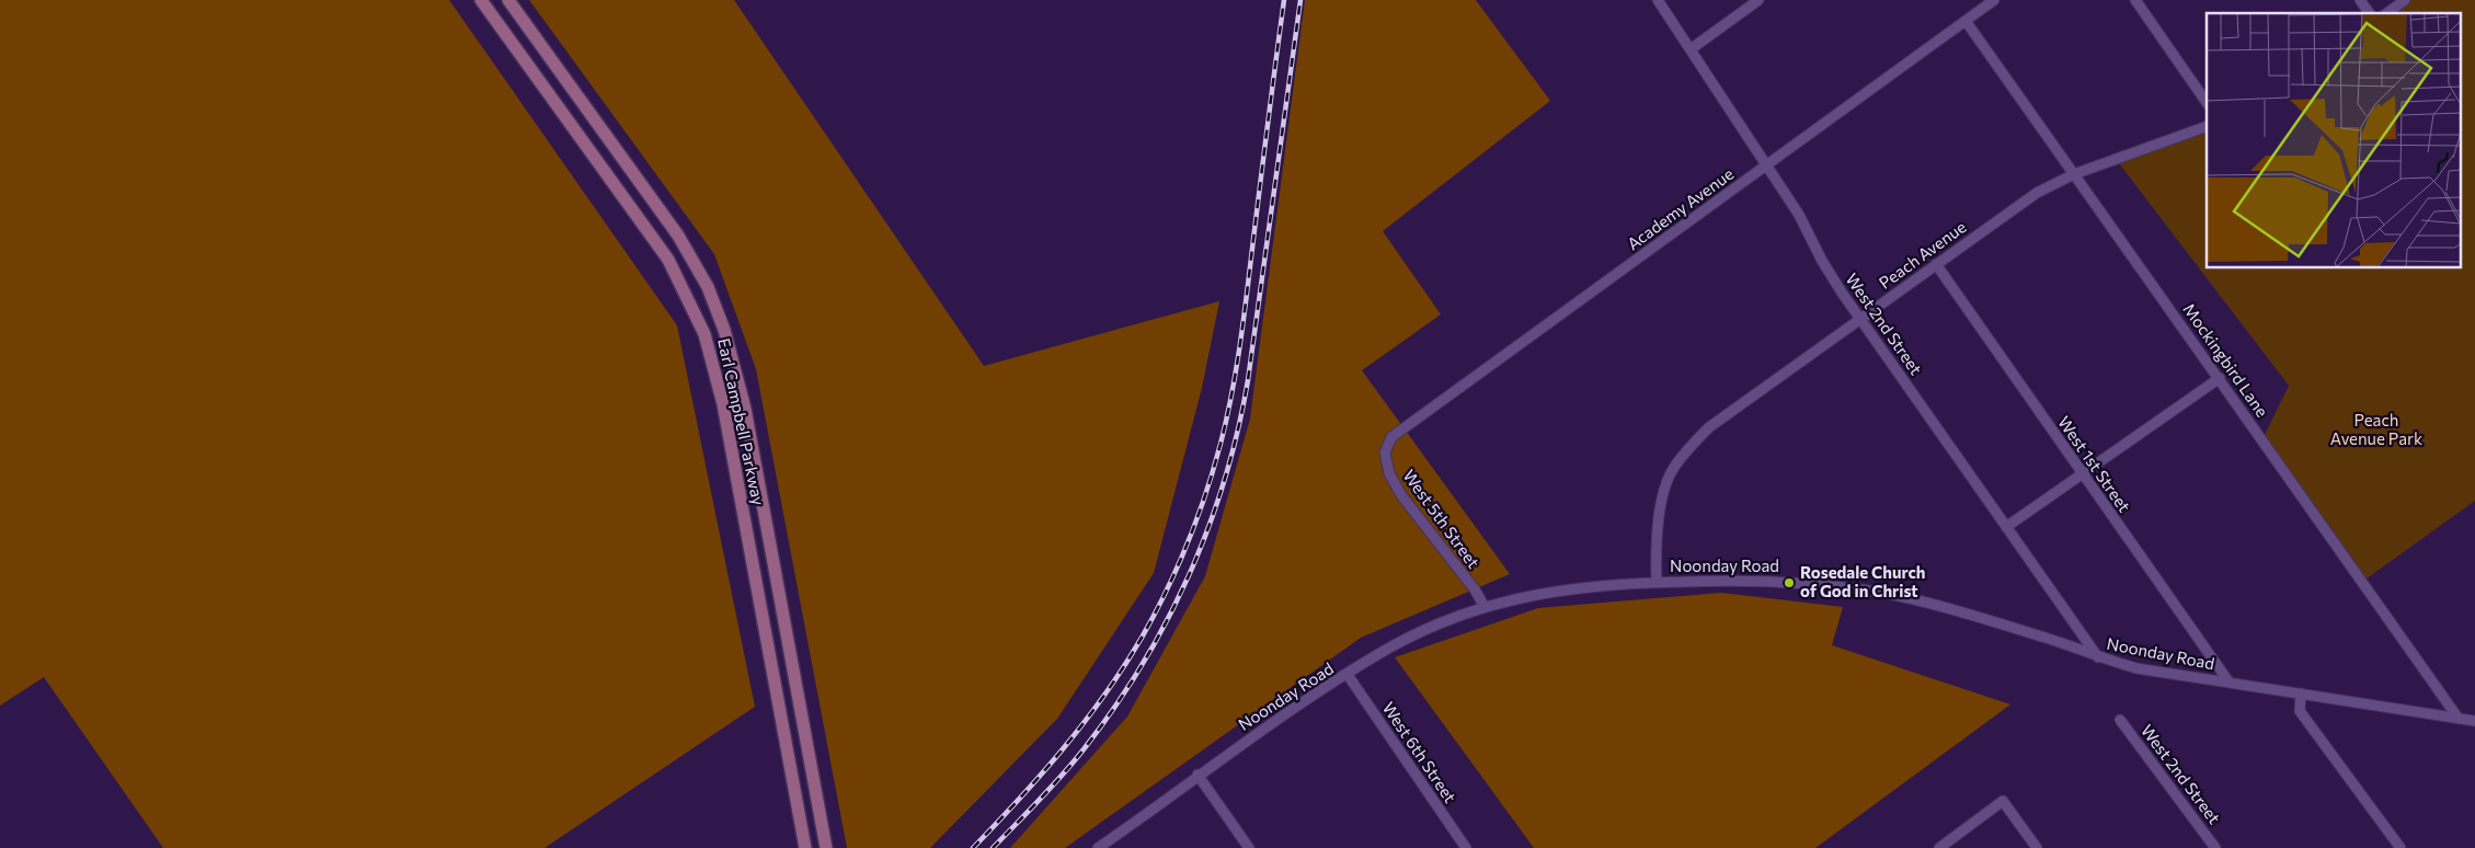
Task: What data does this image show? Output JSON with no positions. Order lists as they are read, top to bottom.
{
  "streets": {
    "main road": ["Earl Campbell Parkway"],
    "street": [
      "Academy Avenue",
      "Peach Avenue",
      "West 2nd Street",
      "Mockingbird Lane",
      "West 1st Street",
      "West 5th Street",
      "Noonday Road",
      "West 6th Street"
    ]
  },
  "crossings": [
    ["Academy Avenue", "West 2nd Street"],
    ["Academy Avenue", "Mockingbird Lane"],
    ["Academy Avenue", "West 5th Street"],
    ["Peach Avenue", "West 2nd Street"],
    ["Peach Avenue", "Mockingbird Lane"],
    ["Peach Avenue", "West 1st Street"],
    ["Peach Avenue", "Noonday Road"],
    ["West 2nd Street", "Noonday Road"],
    ["Mockingbird Lane", "Noonday Road"],
    ["West 1st Street", "Noonday Road"],
    ["West 5th Street", "Noonday Road"],
    ["Noonday Road", "West 6th Street"]
  ],
  "parks": ["Peach Avenue Park"],
  "places": ["Rosedale Church of God in Christ"]
}
